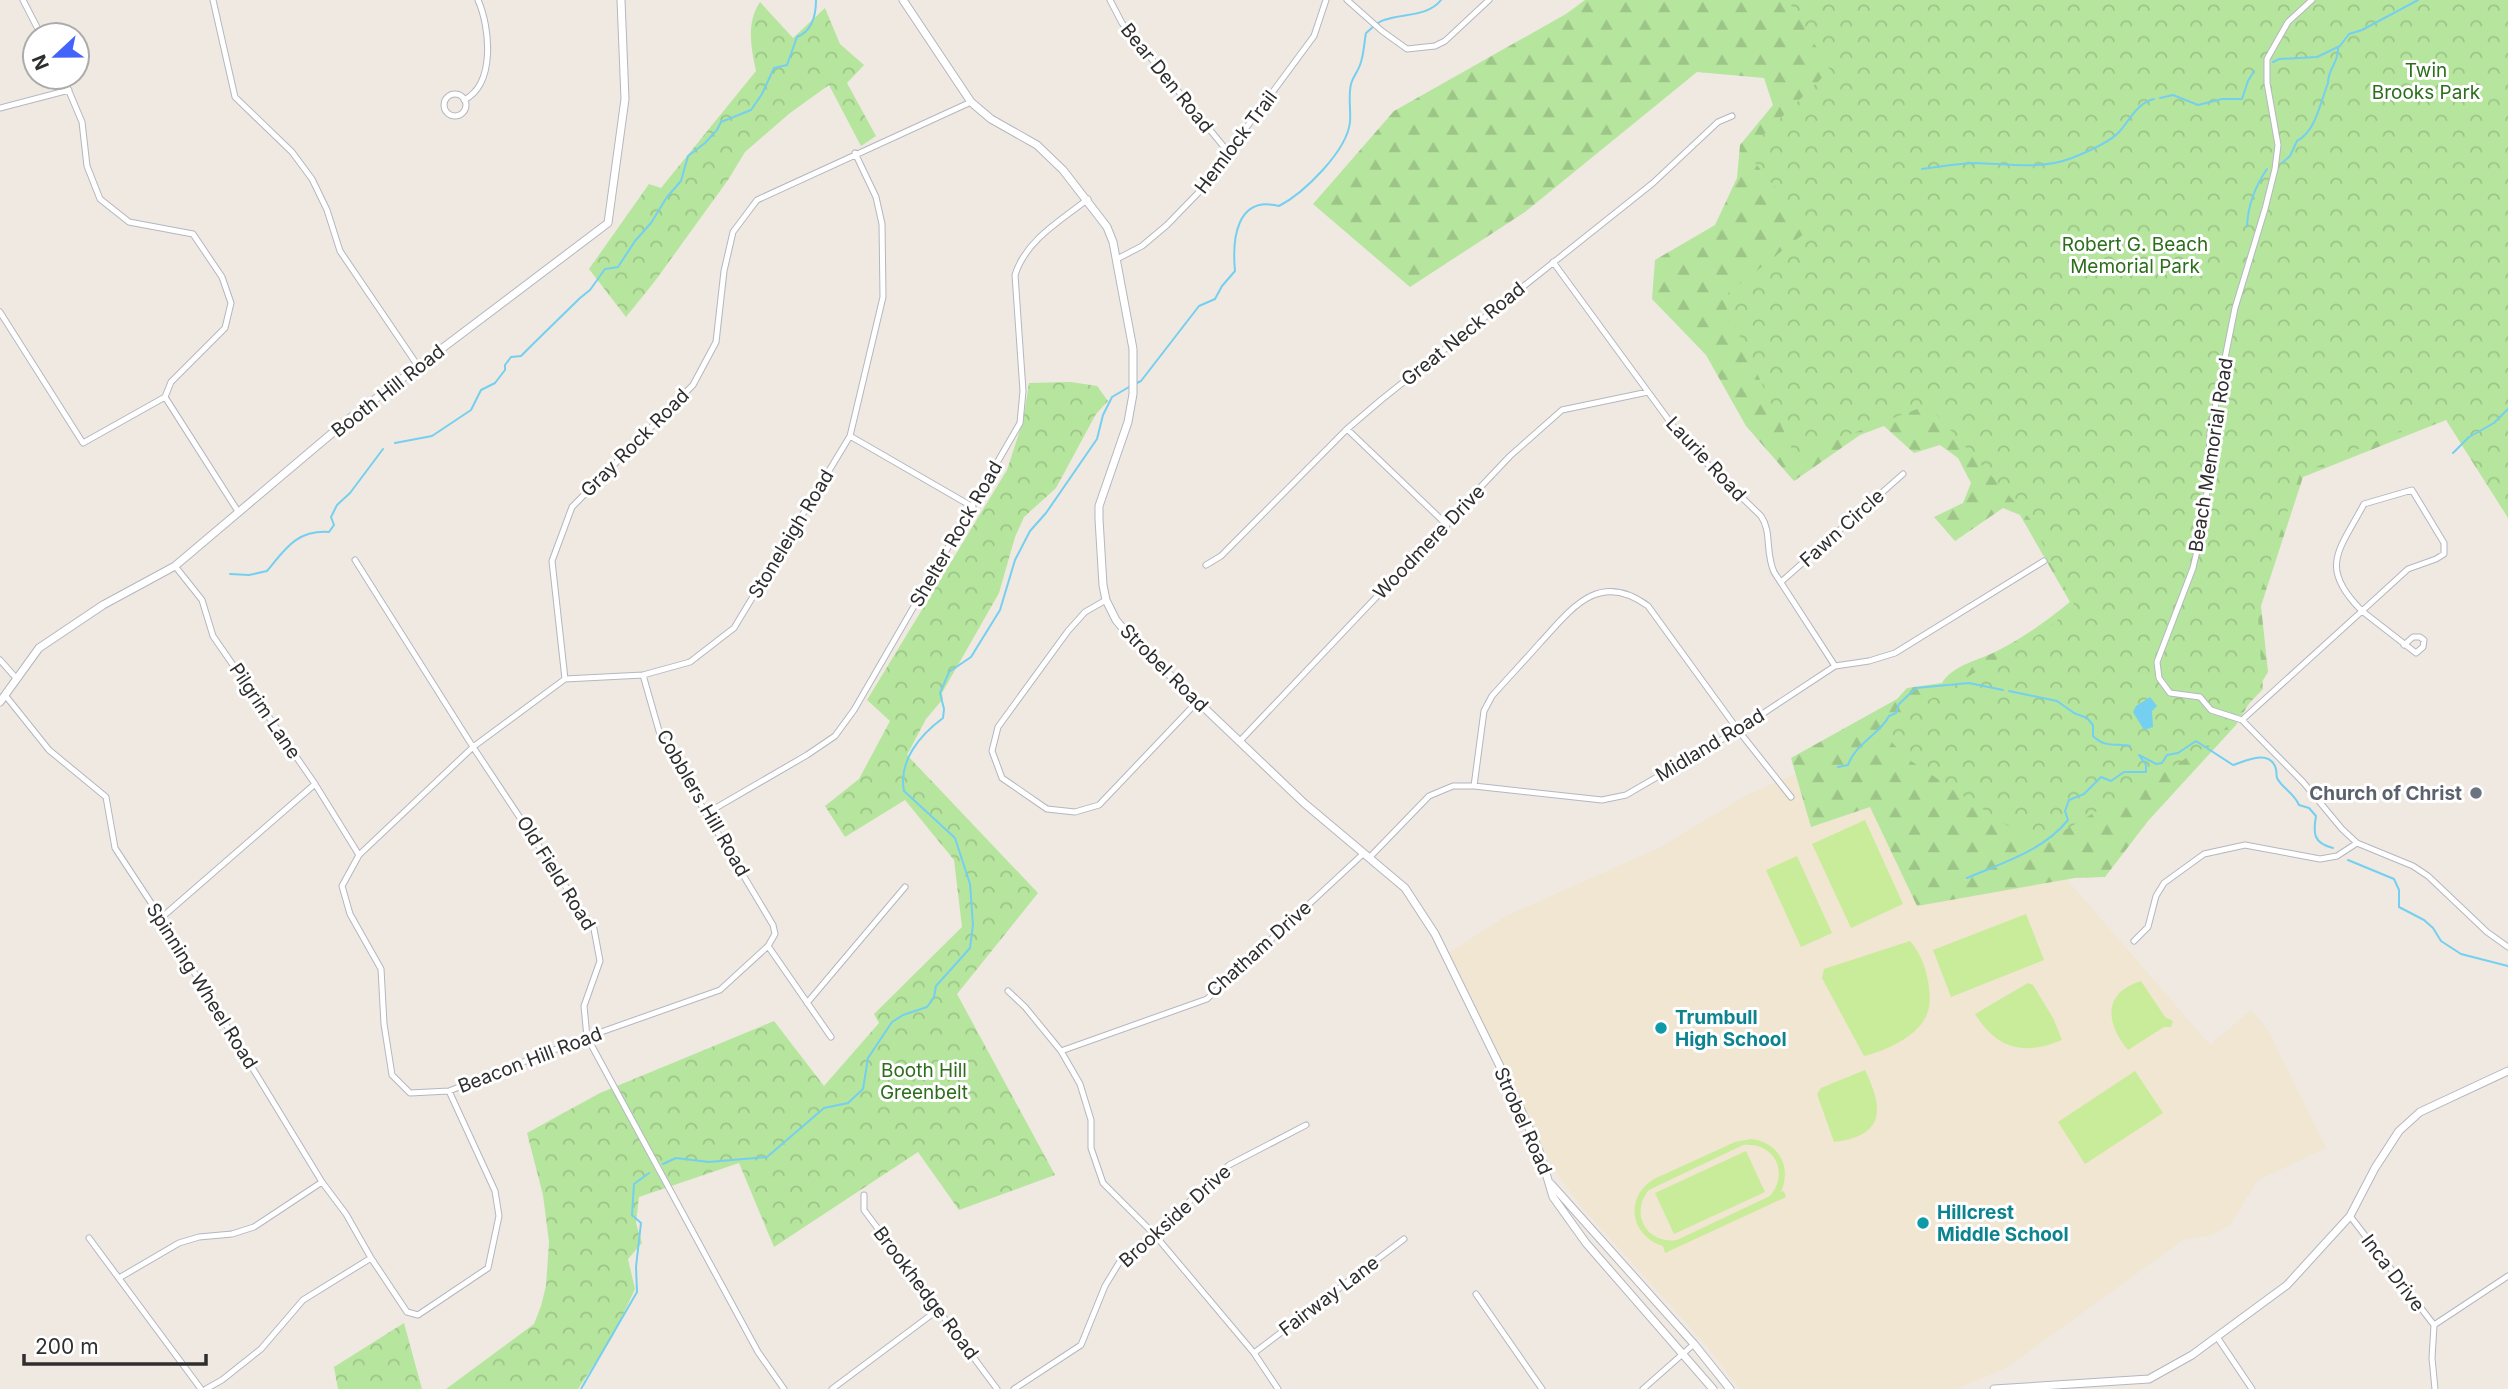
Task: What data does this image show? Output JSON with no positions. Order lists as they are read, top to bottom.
{
  "streets": {
    "street": [
      "Bear Den Road",
      "Hemlock Trail",
      "Great Neck Road",
      "Booth Hill Road",
      "Gray Rock Road",
      "Beach Memorial Road",
      "Laurie Road",
      "Fawn Circle",
      "Stoneleigh Road",
      "Shelter Rock Road",
      "Woodmere Drive",
      "Strobel Road",
      "Pilgrim Lane",
      "Midland Road",
      "Cobblers Hill Road",
      "Old Field Road",
      "Chatham Drive",
      "Spinning Wheel Road",
      "Beacon Hill Road",
      "Brookside Drive",
      "Inca Drive",
      "Brookhedge Road",
      "Fairway Lane"
    ]
  },
  "crossings": [
    ["Bear Den Road", "Hemlock Trail"],
    ["Hemlock Trail", "Strobel Road"],
    ["Great Neck Road", "Laurie Road"],
    ["Booth Hill Road", "Pilgrim Lane"],
    ["Booth Hill Road", "Spinning Wheel Road"],
    ["Gray Rock Road", "Stoneleigh Road"],
    ["Gray Rock Road", "Strobel Road"],
    ["Laurie Road", "Fawn Circle"],
    ["Laurie Road", "Woodmere Drive"],
    ["Laurie Road", "Midland Road"],
    ["Stoneleigh Road", "Cobblers Hill Road"],
    ["Shelter Rock Road", "Strobel Road"],
    ["Shelter Rock Road", "Cobblers Hill Road"],
    ["Woodmere Drive", "Strobel Road"],
    ["Strobel Road", "Midland Road"],
    ["Strobel Road", "Chatham Drive"],
    ["Pilgrim Lane", "Beacon Hill Road"],
    ["Midland Road", "Chatham Drive"],
    ["Cobblers Hill Road", "Beacon Hill Road"],
    ["Old Field Road", "Beacon Hill Road"],
    ["Spinning Wheel Road", "Beacon Hill Road"]
  ],
  "parks": ["Twin Brooks Park", "Robert G. Beach Memorial Park", "Booth Hill Greenbelt"],
  "places": ["Church of Christ", "Trumbull High School", "Hillcrest Middle School"],
  "scale_bar": "200 m",
  "north": "left"
}
